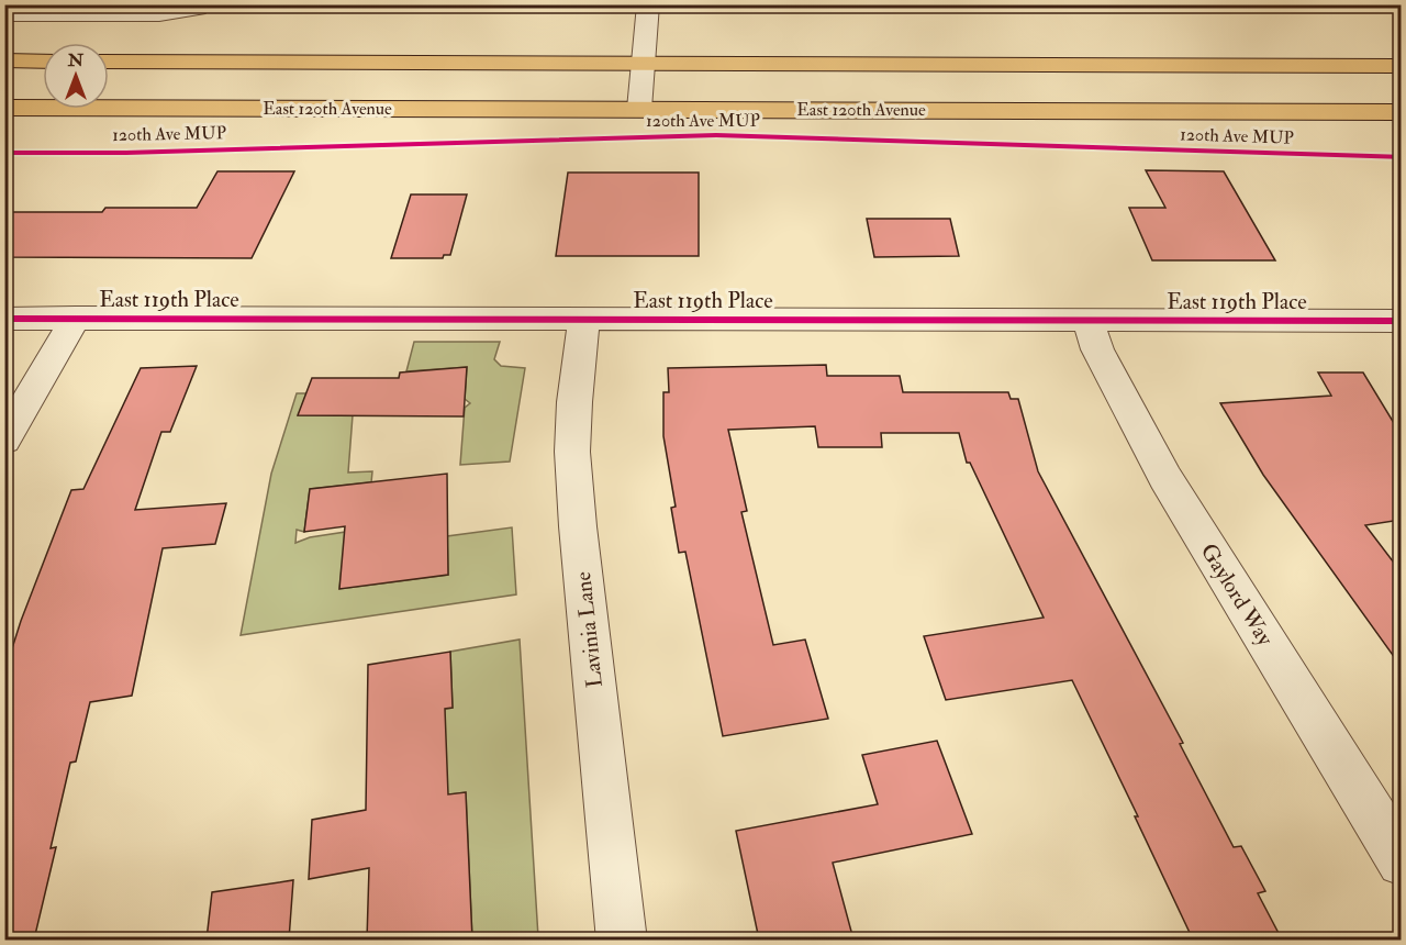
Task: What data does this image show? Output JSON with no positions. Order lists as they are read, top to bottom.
{
  "streets": {
    "main road": ["East 120th Avenue"],
    "street": ["East 119th Place", "Gaylord Way", "Lavinia Lane"],
    "cycle path": ["120th Ave MUP"]
  },
  "crossings": [
    ["East 119th Place", "Gaylord Way"],
    ["East 119th Place", "Lavinia Lane"]
  ],
  "north": "top"
}
